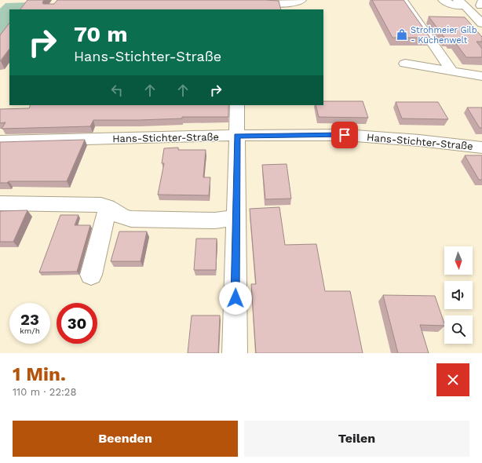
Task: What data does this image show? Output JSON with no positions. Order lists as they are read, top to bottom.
{
  "streets": {
    "street": ["Hans-Stichter-Straße"]
  },
  "places": {
    "shop": ["Strohmeier Gilb - Küchenwelt"]
  },
  "north": "bottom",
  "page": {
    "turn": ["70 m", "Hans-Stichter-Straße"],
    "speed": "23 km/h",
    "limit": "30",
    "heading": ["1 Min.", "110 m · 22:28"],
    "buttons": ["Beenden", "Teilen"]
  }
}
